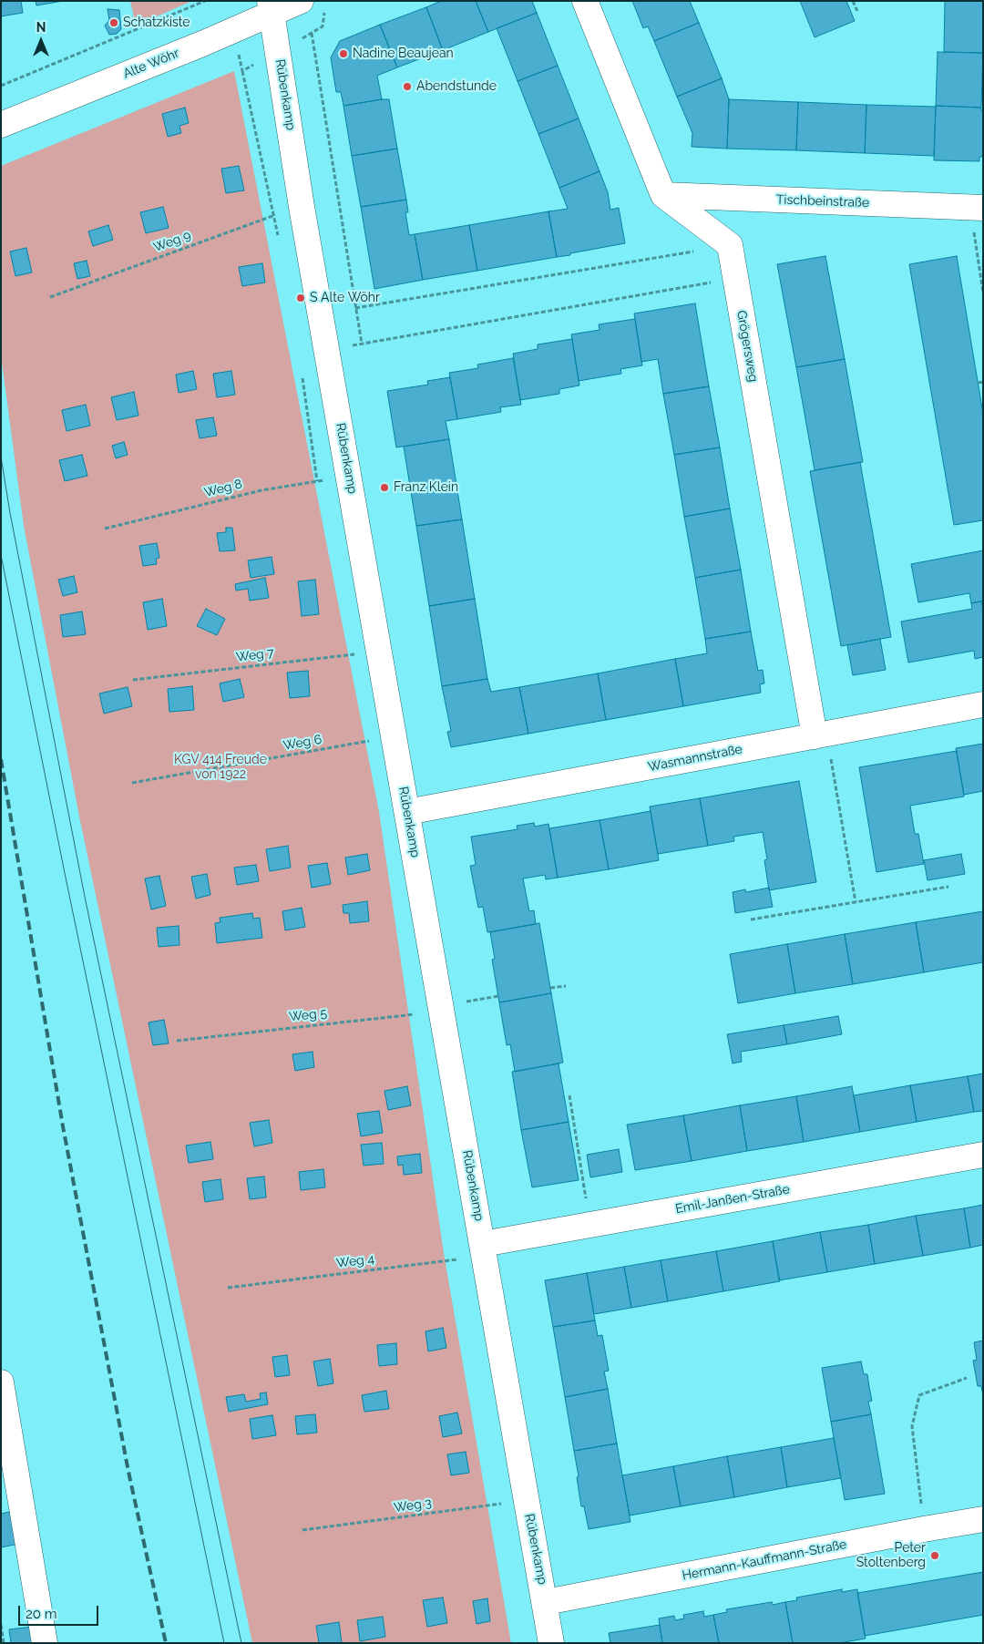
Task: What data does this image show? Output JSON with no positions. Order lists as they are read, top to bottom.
{
  "streets": {
    "street": [
      "Alte Wöhr",
      "Rübenkamp",
      "Tischbeinstraße",
      "Grögersweg",
      "Wasmannstraße",
      "Emil-Janßen-Straße",
      "Hermann-Kauffmann-Straße"
    ],
    "path": [
      "Weg 9",
      "Weg 8",
      "Weg 7",
      "Weg 6",
      "Weg 5",
      "Weg 4",
      "Weg 3"
    ]
  },
  "crossings": [
    ["Alte Wöhr", "Rübenkamp"],
    ["Rübenkamp", "Weg 9"],
    ["Rübenkamp", "Weg 8"],
    ["Rübenkamp", "Weg 7"],
    ["Rübenkamp", "Weg 6"],
    ["Rübenkamp", "Wasmannstraße"],
    ["Rübenkamp", "Weg 5"],
    ["Rübenkamp", "Emil-Janßen-Straße"],
    ["Rübenkamp", "Weg 4"],
    ["Rübenkamp", "Weg 3"],
    ["Rübenkamp", "Hermann-Kauffmann-Straße"],
    ["Grögersweg", "Wasmannstraße"],
    ["Emil-Janßen-Straße", "Weg 4"]
  ],
  "parks": ["KGV 414 Freude von 1922"],
  "places": [
    "Schatzkiste",
    "Nadine Beaujean",
    "Abendstunde",
    "S Alte Wöhr",
    "Franz Klein",
    "Peter Stoltenberg"
  ],
  "scale_bar": "20 m",
  "north": "top"
}
